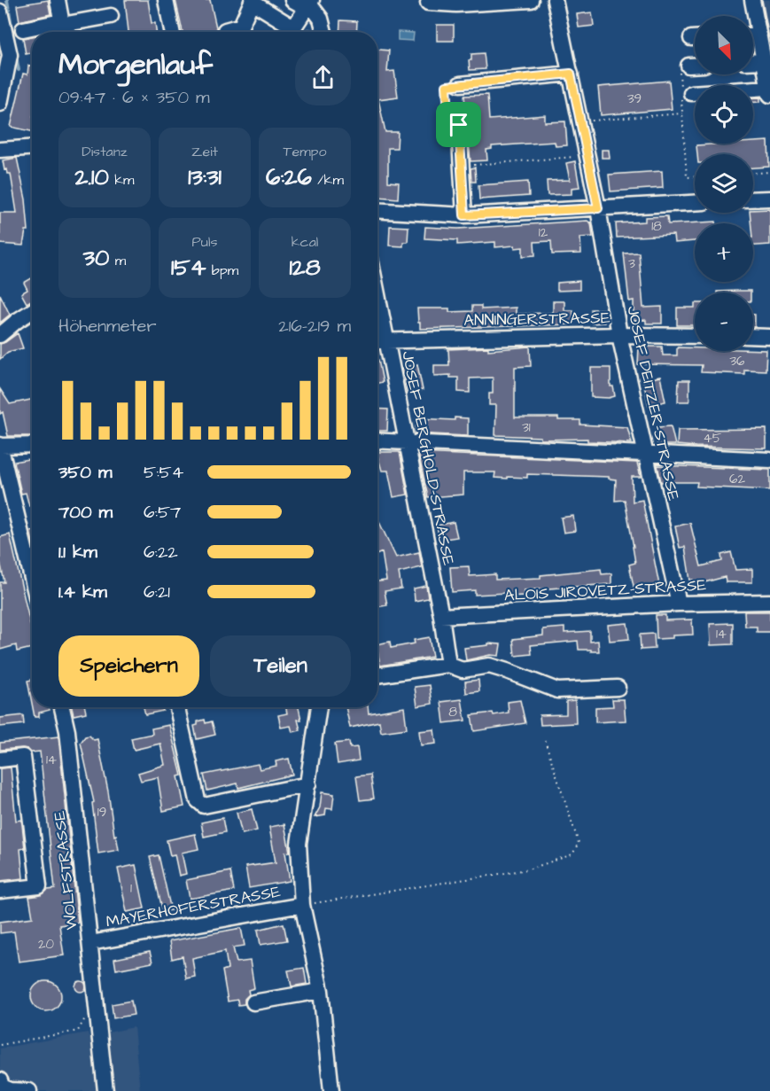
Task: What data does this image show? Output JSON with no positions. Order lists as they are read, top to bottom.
{
  "streets": {
    "street": [
      "ANNINGERSTRASSE",
      "JOSEF DEITZER-STRASSE",
      "JOSEF BERGHOLD-STRASSE",
      "ALOIS JIROVETZ-STRASSE",
      "WOLFSTRASSE",
      "MAYERHOFERSTRASSE"
    ]
  },
  "crossings": [
    ["ANNINGERSTRASSE", "JOSEF DEITZER-STRASSE"],
    ["ANNINGERSTRASSE", "JOSEF BERGHOLD-STRASSE"],
    ["JOSEF DEITZER-STRASSE", "ALOIS JIROVETZ-STRASSE"],
    ["JOSEF BERGHOLD-STRASSE", "ALOIS JIROVETZ-STRASSE"],
    ["WOLFSTRASSE", "MAYERHOFERSTRASSE"]
  ],
  "house_numbers": [
    "39",
    "18",
    "12",
    "3",
    "36",
    "31",
    "45",
    "62",
    "14",
    "8",
    "14",
    "19",
    "1",
    "20"
  ],
  "north": "bottom right",
  "page": {
    "map_buttons": ["+", "−"],
    "heading": ["Morgenlauf", "09:47 · 6 × 350 m"],
    "stats": [
      ["Distanz", "2.10 km"],
      ["Zeit", "13:31"],
      ["Tempo", "6:26 /km"],
      ["30 m"],
      ["Puls", "154 bpm"],
      ["kcal", "128"]
    ],
    "chart": ["Höhenmeter", "216–219 m"],
    "list": [
      {
        "name": "350 m",
        "note": "5:54"
      },
      {
        "name": "700 m",
        "note": "6:57"
      },
      {
        "name": "1.1 km",
        "note": "6:22"
      },
      {
        "name": "1.4 km",
        "note": "6:21"
      }
    ],
    "buttons": ["Speichern", "Teilen"]
  }
}
